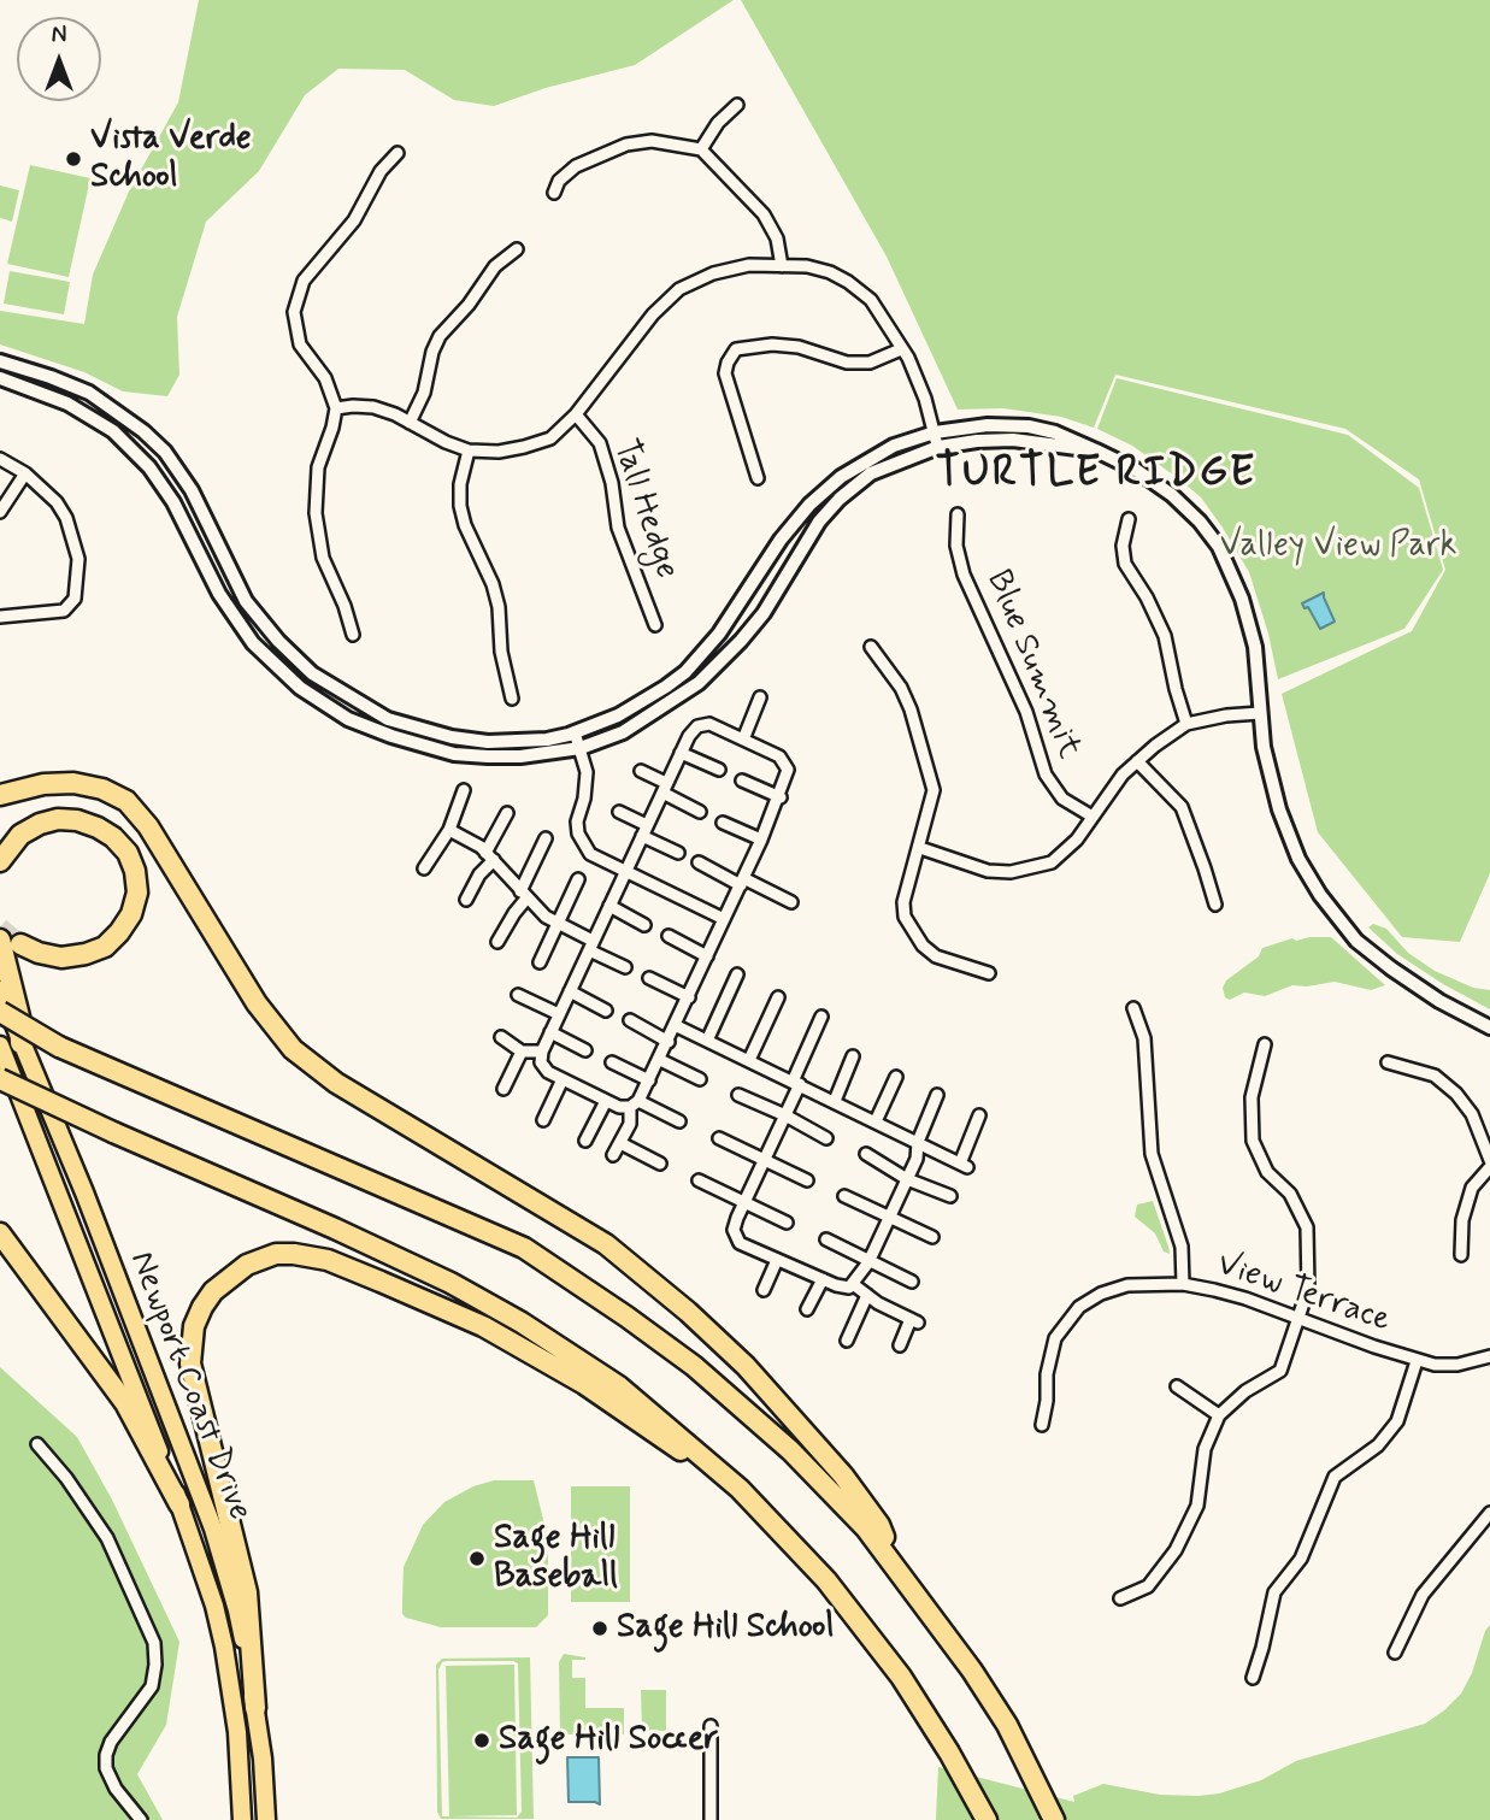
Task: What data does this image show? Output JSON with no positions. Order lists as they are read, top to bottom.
{
  "streets": {
    "main road": ["Newport Coast Drive"],
    "street": ["Tall Hedge", "Blue Summit", "View Terrace"]
  },
  "districts": ["TURTLE RIDGE"],
  "parks": ["Valley View Park"],
  "places": [
    "Vista Verde School",
    "Sage Hill Baseball",
    "Sage Hill School",
    "Sage Hill Soccer"
  ],
  "north": "top"
}
